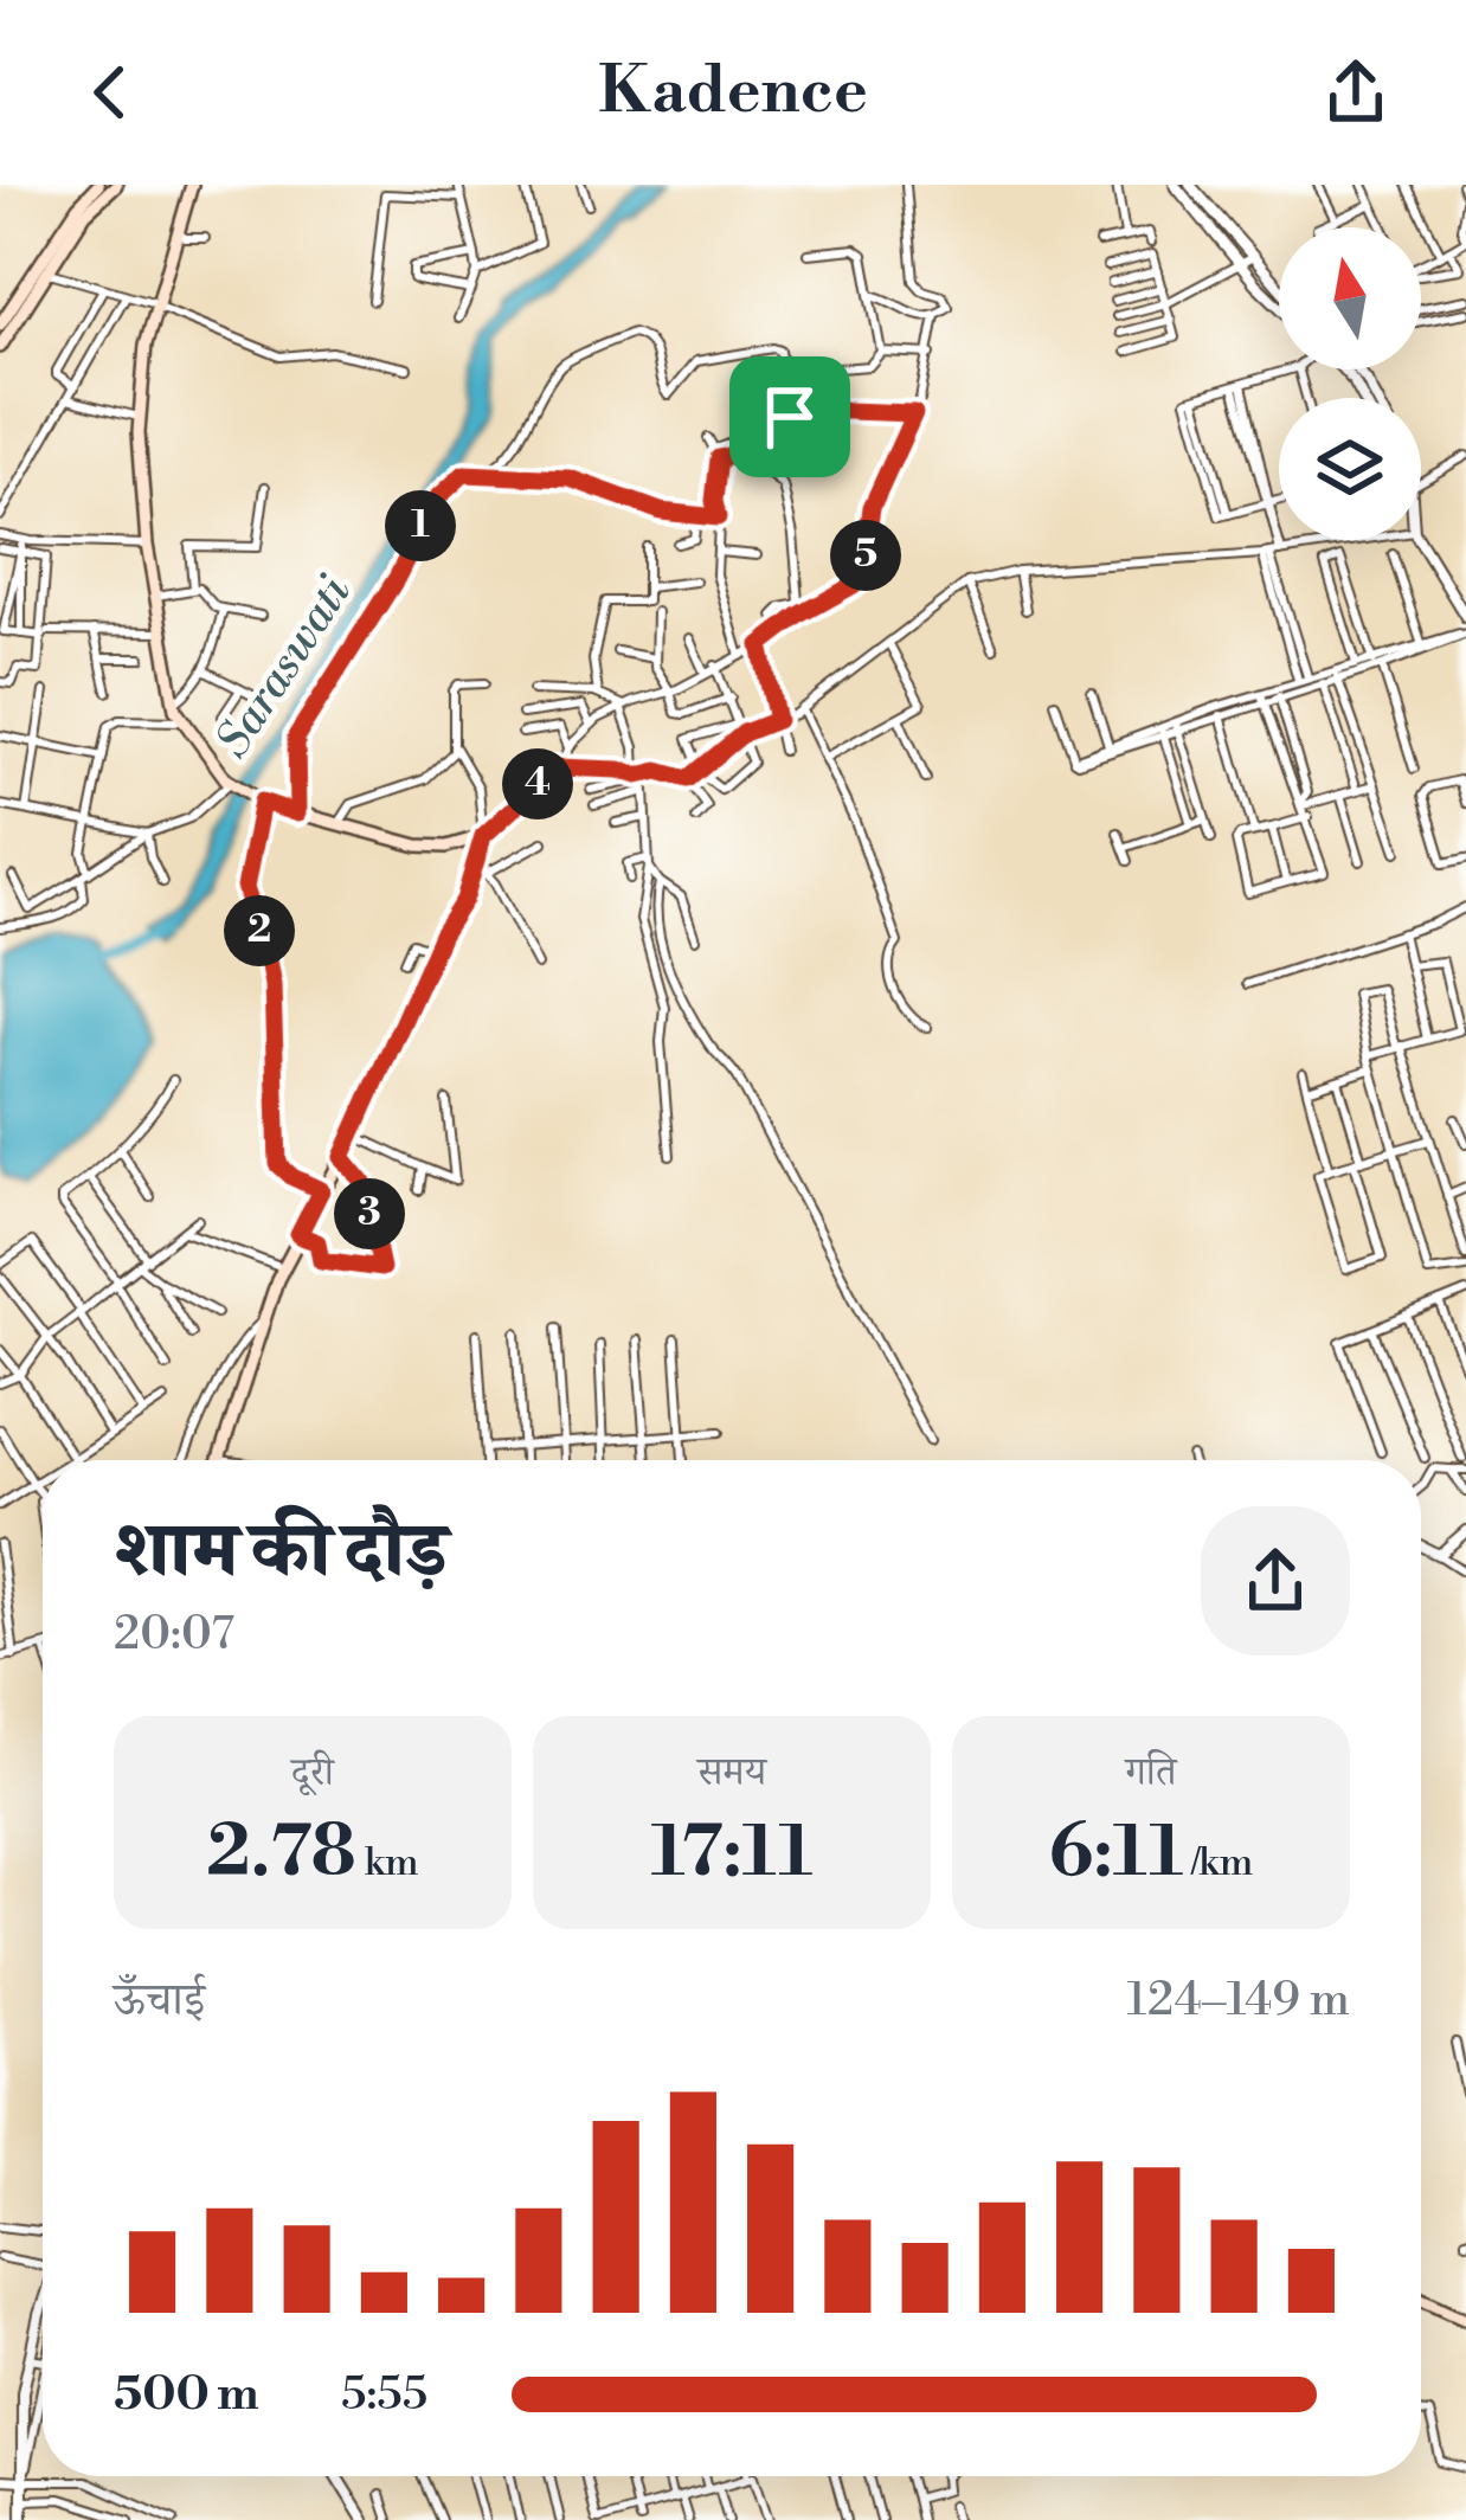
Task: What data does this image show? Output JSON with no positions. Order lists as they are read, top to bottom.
{
  "water": ["Saraswati"],
  "north": "top",
  "page": {
    "header": "Kadence",
    "pins": [
      "1",
      "5",
      "4",
      "2",
      "3"
    ],
    "heading": ["शाम की दौड़", "20:07"],
    "stats": [
      ["दूरी", "2.78 km"],
      ["समय", "17:11"],
      ["गति", "6:11 /km"]
    ],
    "chart": ["ऊँचाई", "124–149 m"],
    "list": [
      {
        "name": "500 m",
        "note": "5:55"
      }
    ]
  }
}
